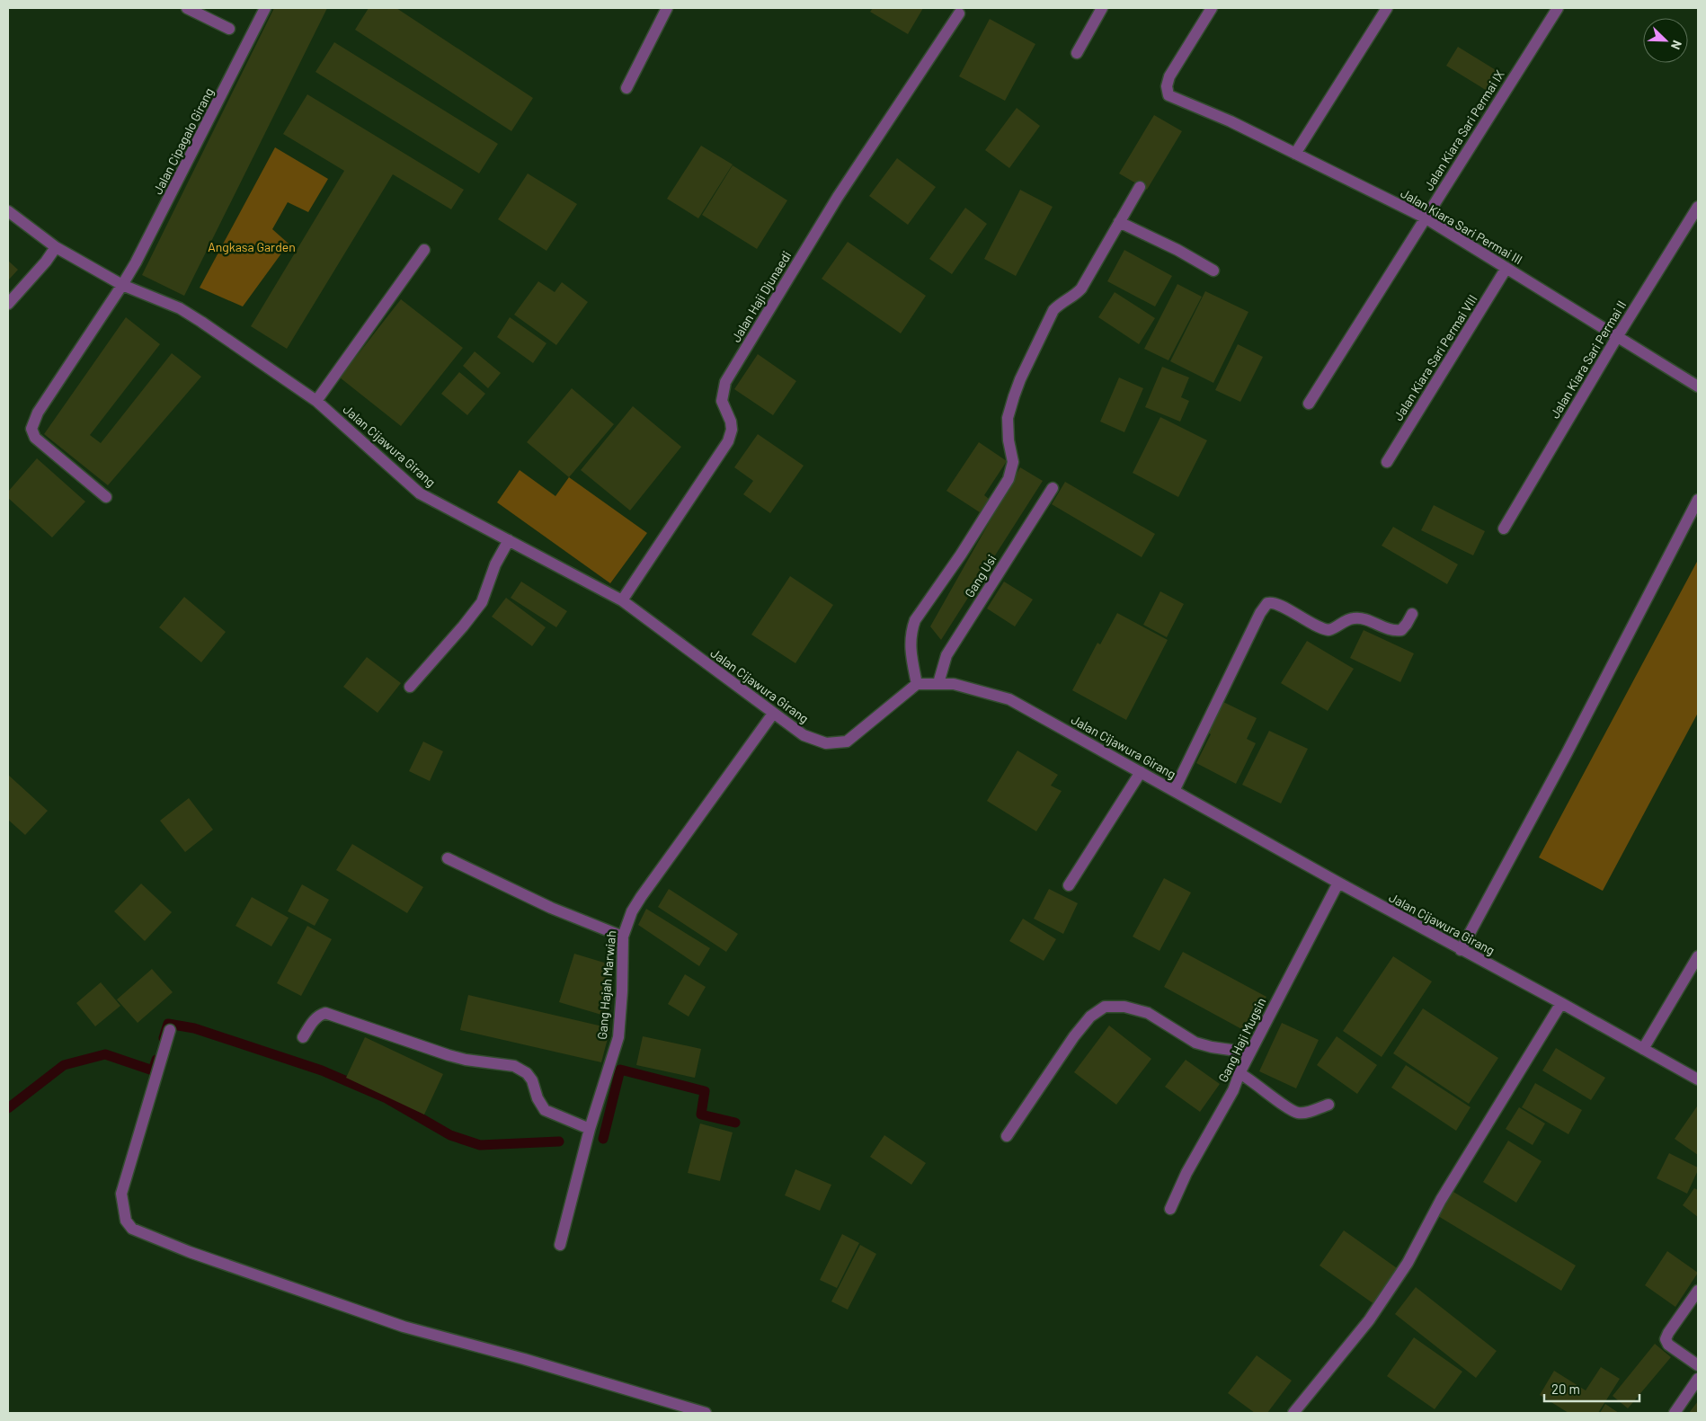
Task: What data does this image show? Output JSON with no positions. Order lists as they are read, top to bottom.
{
  "streets": {
    "street": [
      "Jalan Kiara Sari Permai IX",
      "Jalan Cipagalo Girang",
      "Jalan Kiara Sari Permai III",
      "Jalan Haji Djunaedi",
      "Jalan Kiara Sari Permai VIII",
      "Jalan Kiara Sari Permai II",
      "Jalan Cijawura Girang",
      "Gang Usi",
      "Gang Hajah Marwiah",
      "Gang Haji Mugsin"
    ]
  },
  "crossings": [
    ["Jalan Kiara Sari Permai IX", "Jalan Kiara Sari Permai III"],
    ["Jalan Cipagalo Girang", "Jalan Cijawura Girang"],
    ["Jalan Kiara Sari Permai III", "Jalan Kiara Sari Permai VIII"],
    ["Jalan Kiara Sari Permai III", "Jalan Kiara Sari Permai II"],
    ["Jalan Haji Djunaedi", "Jalan Cijawura Girang"],
    ["Jalan Cijawura Girang", "Gang Usi"],
    ["Jalan Cijawura Girang", "Gang Hajah Marwiah"],
    ["Jalan Cijawura Girang", "Gang Haji Mugsin"]
  ],
  "parks": ["Angkasa Garden"],
  "scale_bar": "20 m",
  "north": "bottom right"
}
